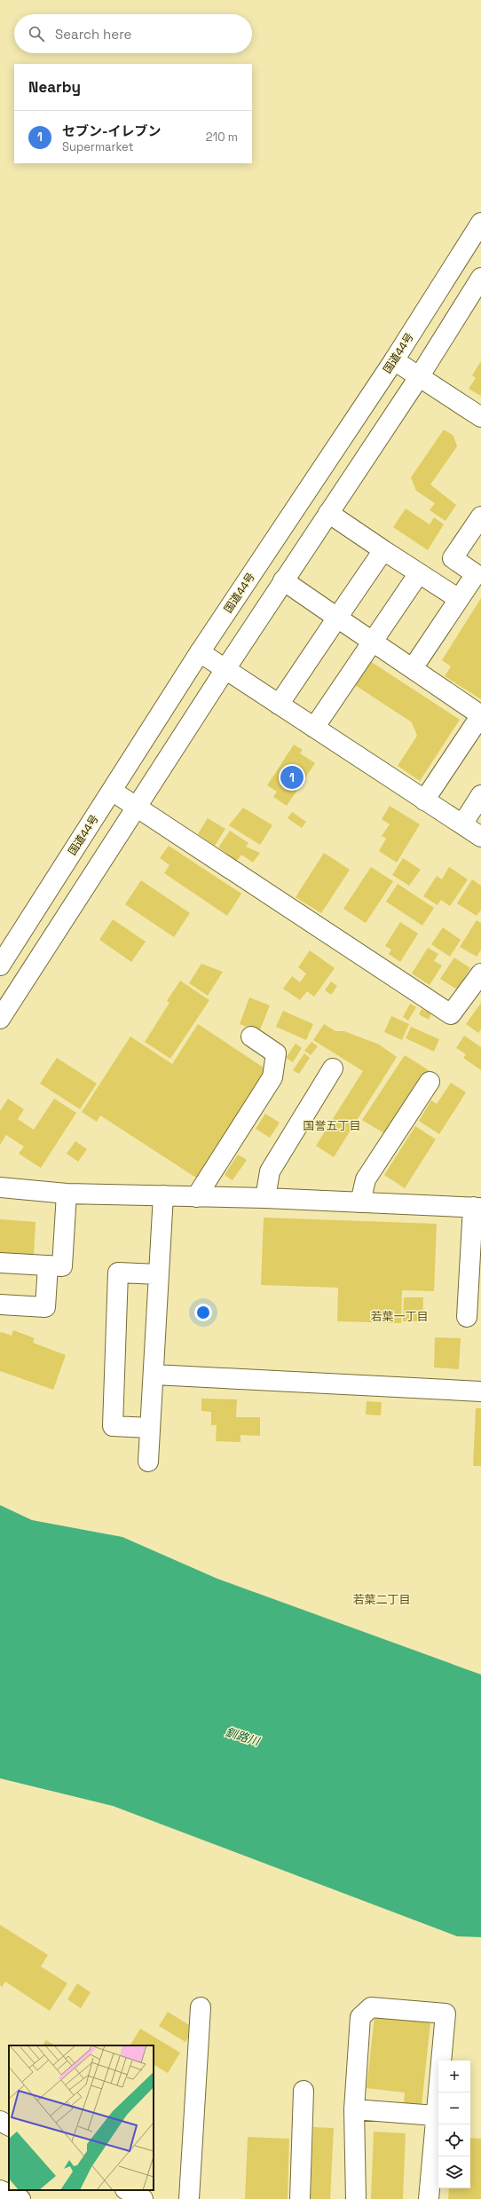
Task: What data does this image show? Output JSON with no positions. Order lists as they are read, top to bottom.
{
  "streets": {
    "main road": ["国道44号"]
  },
  "districts": ["国誉五丁目", "若葉一丁目", "若葉二丁目"],
  "water": ["釧路川"],
  "page": {
    "search": "Search here",
    "heading": "Nearby",
    "list": [
      {
        "mark": "1",
        "name": "セブン-イレブン",
        "note": "Supermarket",
        "value": "210 m"
      }
    ],
    "pins": "1",
    "map_buttons": ["+", "−"]
  }
}
